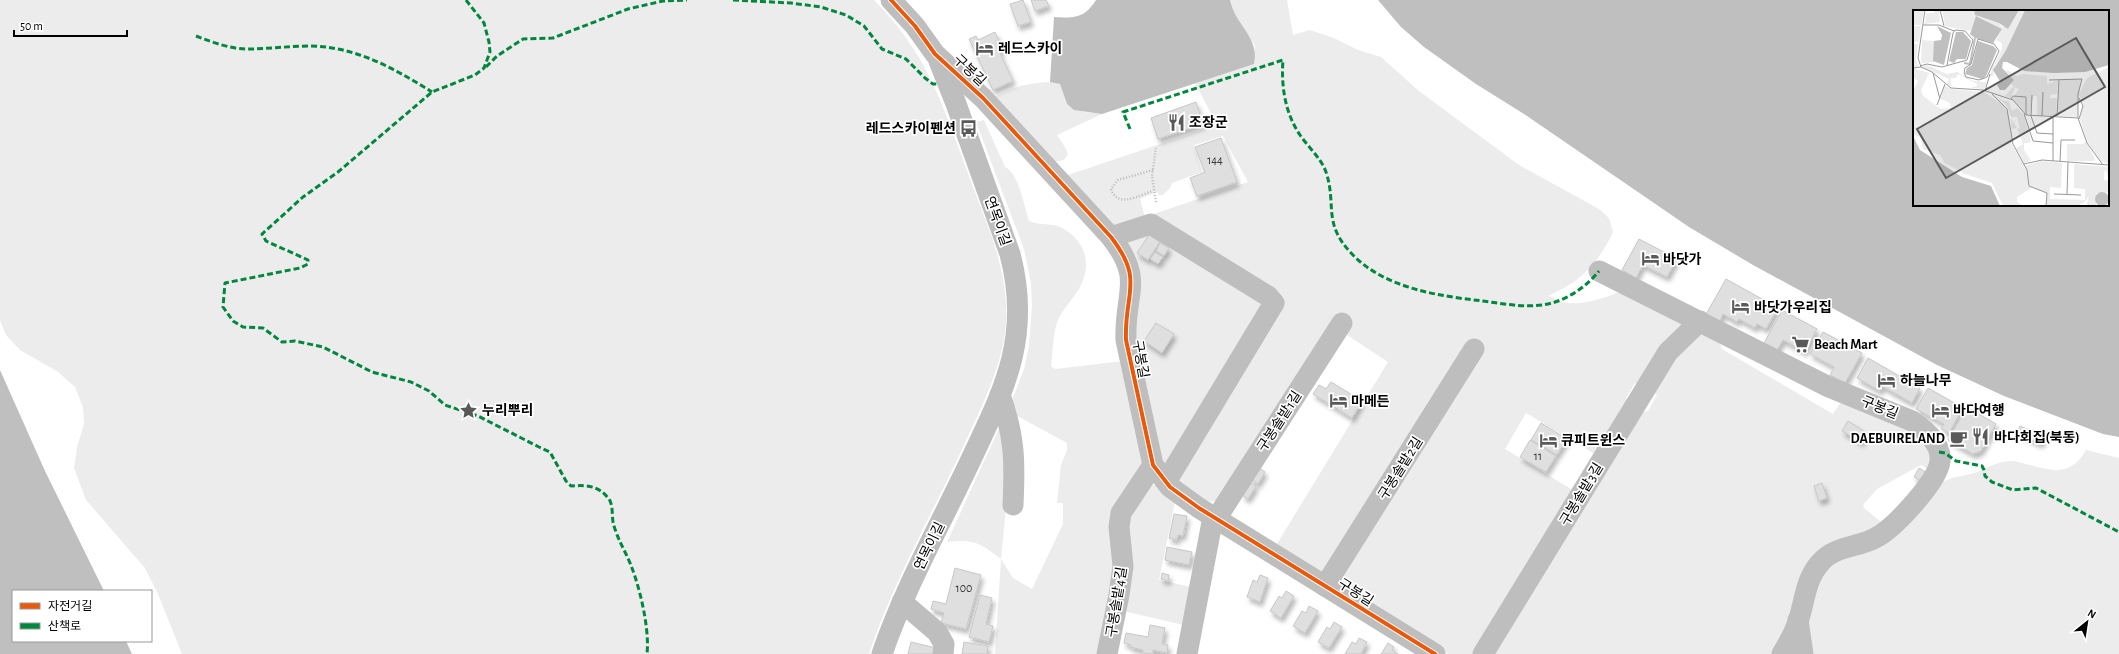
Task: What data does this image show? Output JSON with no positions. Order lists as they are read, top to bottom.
{
  "streets": {
    "street": [
      "구봉길",
      "연목이길",
      "구봉솔밭1길",
      "구봉솔밭2길",
      "구봉솔밭3길",
      "구봉솔밭4길"
    ]
  },
  "crossings": [
    ["구봉길", "연목이길"],
    ["구봉길", "구봉솔밭1길"],
    ["구봉길", "구봉솔밭2길"],
    ["구봉길", "구봉솔밭3길"],
    ["구봉길", "구봉솔밭4길"]
  ],
  "places": {
    "hotel": [
      "레드스카이",
      "바닷가",
      "바닷가우리집",
      "하늘나무",
      "마메든",
      "바다여행",
      "큐피트윈스"
    ],
    "restaurant": ["조장군", "바다회집(북동)"],
    "bus stop": ["레드스카이펜션"],
    "supermarket": ["Beach Mart"],
    "place": ["누리뿌리"],
    "cafe": ["DAEBUIRELAND"]
  },
  "house_numbers": ["144", "11", "100"],
  "legend": ["자전거길", "산책로"],
  "scale_bar": "50 m",
  "north": "top right"
}
